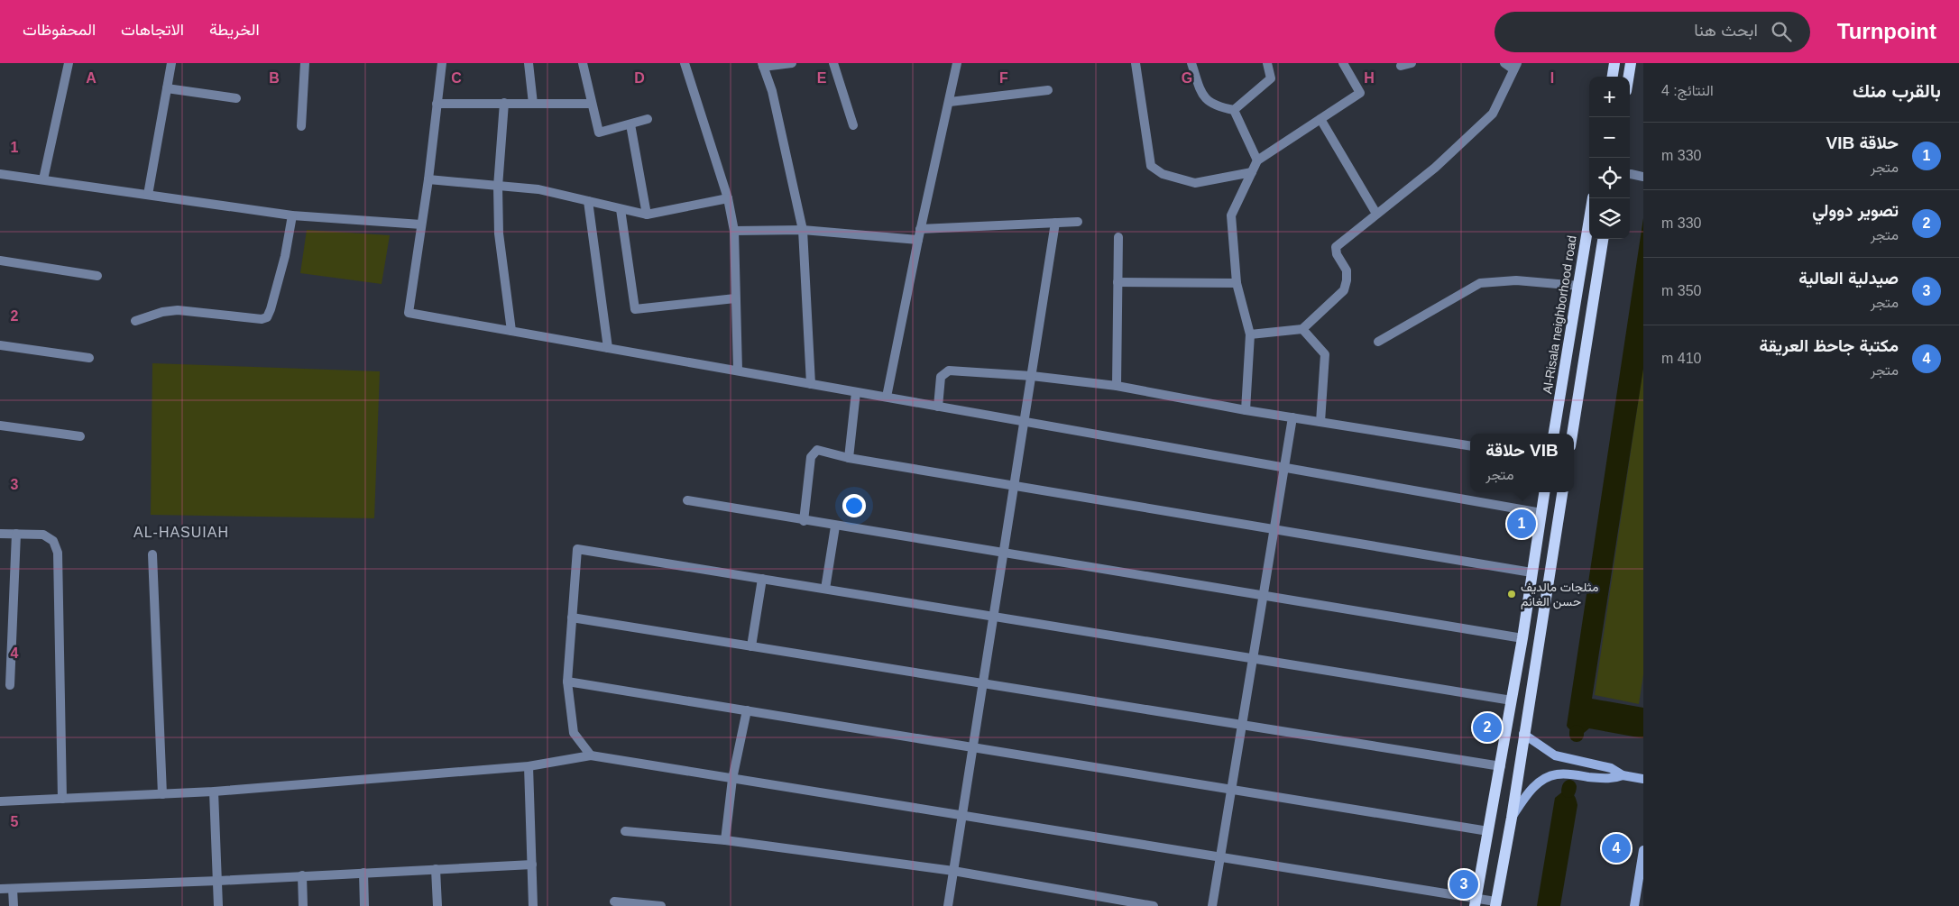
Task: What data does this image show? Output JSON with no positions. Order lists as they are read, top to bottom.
{
  "streets": {
    "main road": ["Al-Risala neighborhood road"]
  },
  "districts": ["AL-HASUIAH"],
  "places": ["مثلجات مالديف حسن الغانم"],
  "page": {
    "header": "Turnpoint",
    "search": "ابحث هنا",
    "nav": ["الخريطة", "الاتجاهات", "المحفوظات"],
    "heading": ["بالقرب منك", "النتائج: 4"],
    "map_buttons": ["+", "−"],
    "list": [
      {
        "mark": "1",
        "name": "حلاقة VIB",
        "note": "متجر",
        "value": "330 m"
      },
      {
        "mark": "2",
        "name": "تصوير دوولي",
        "note": "متجر",
        "value": "330 m"
      },
      {
        "mark": "3",
        "name": "صيدلية العالية",
        "note": "متجر",
        "value": "350 m"
      },
      {
        "mark": "4",
        "name": "مكتبة جاحظ العريقة",
        "note": "متجر",
        "value": "410 m"
      }
    ],
    "popup": ["حلاقة VIB", "متجر"],
    "pins": [
      "1",
      "2",
      "4",
      "3"
    ]
  },
  "grid": {
    "columns": [
      "A",
      "B",
      "C",
      "D",
      "E",
      "F",
      "G",
      "H",
      "I"
    ],
    "rows": [
      "1",
      "2",
      "3",
      "4",
      "5"
    ]
  }
}
